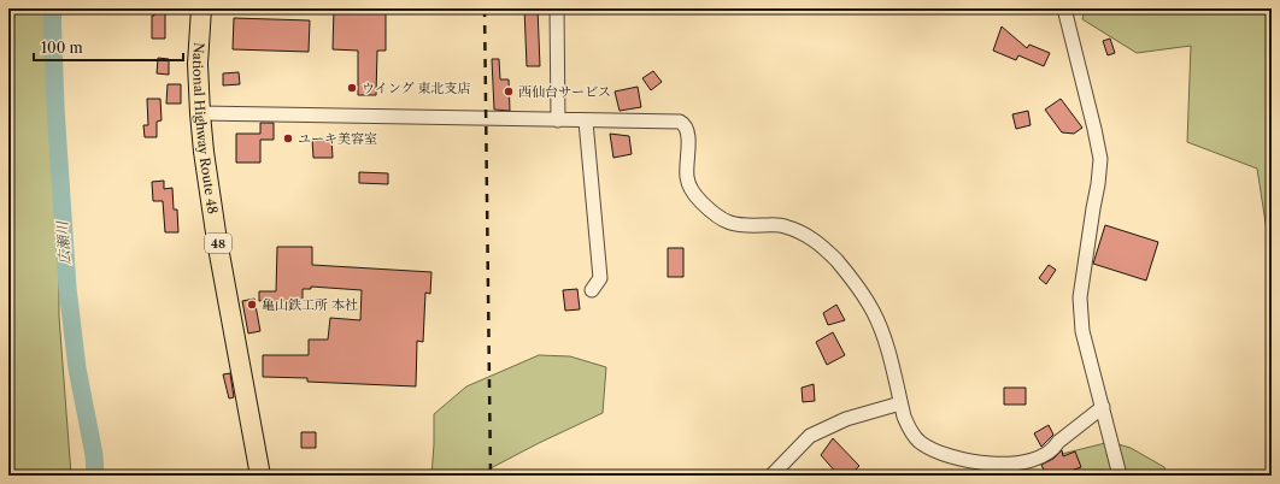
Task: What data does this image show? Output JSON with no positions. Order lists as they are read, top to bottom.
{
  "streets": {
    "highway": ["National Highway Route 48", "48"]
  },
  "water": ["広瀬川"],
  "places": [
    "ウイング 東北支店",
    "西仙台サービス",
    "ユーキ美容室",
    "亀山鉄工所 本社"
  ],
  "scale_bar": "100 m"
}
